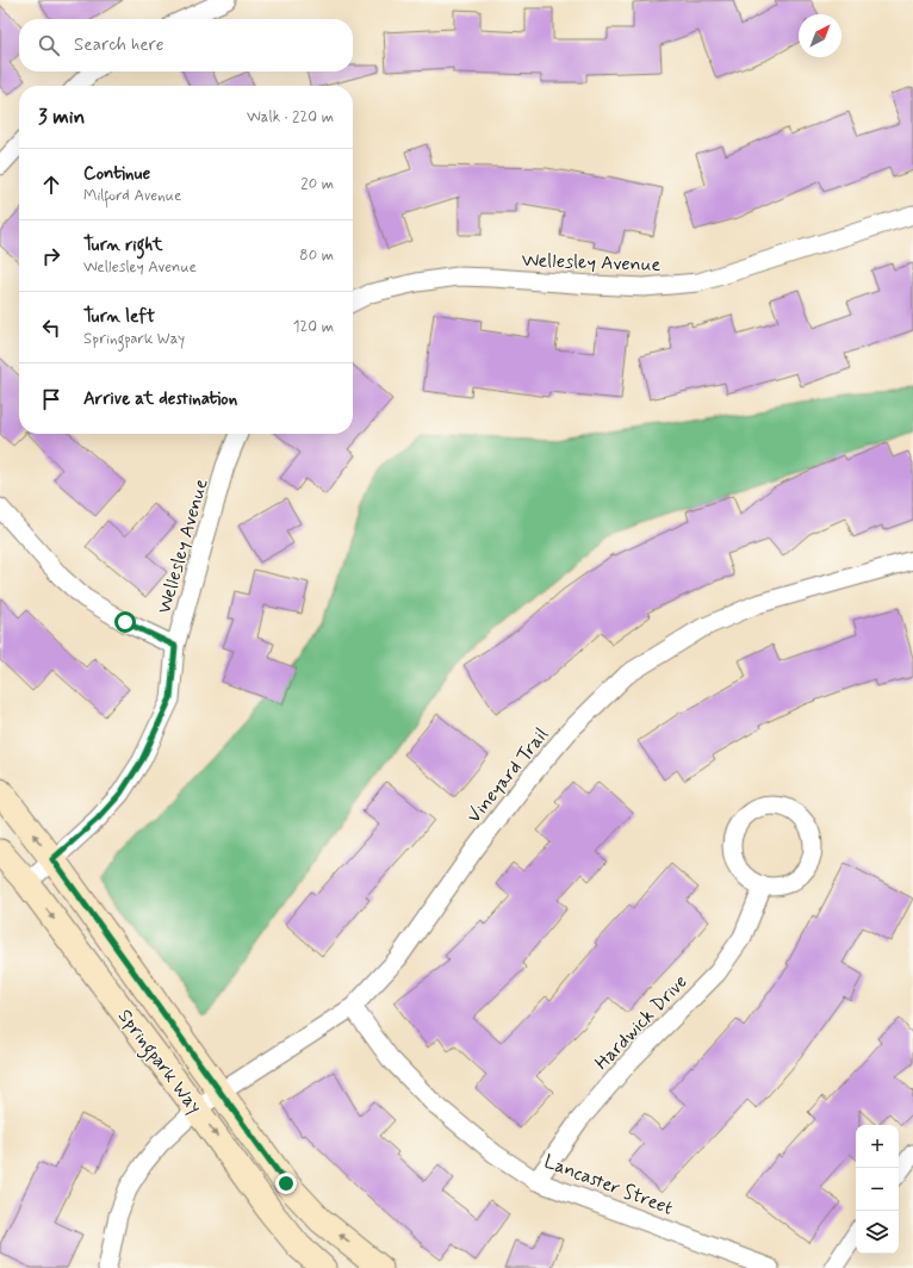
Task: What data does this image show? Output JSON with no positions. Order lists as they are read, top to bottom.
{
  "streets": {
    "street": [
      "Wellesley Avenue",
      "Vineyard Trail",
      "Hardwick Drive",
      "Springpark Way",
      "Lancaster Street"
    ]
  },
  "crossings": [
    ["Wellesley Avenue", "Springpark Way"],
    ["Vineyard Trail", "Springpark Way"],
    ["Vineyard Trail", "Lancaster Street"],
    ["Hardwick Drive", "Lancaster Street"]
  ],
  "north": "top right",
  "page": {
    "search": "Search here",
    "heading": ["3 min", "Walk · 220 m"],
    "list": [
      ["Continue", "Milford Avenue", "20 m"],
      ["Turn right", "Wellesley Avenue", "80 m"],
      ["Turn left", "Springpark Way", "120 m"],
      "Arrive at destination"
    ],
    "map_buttons": ["+", "−"]
  }
}
